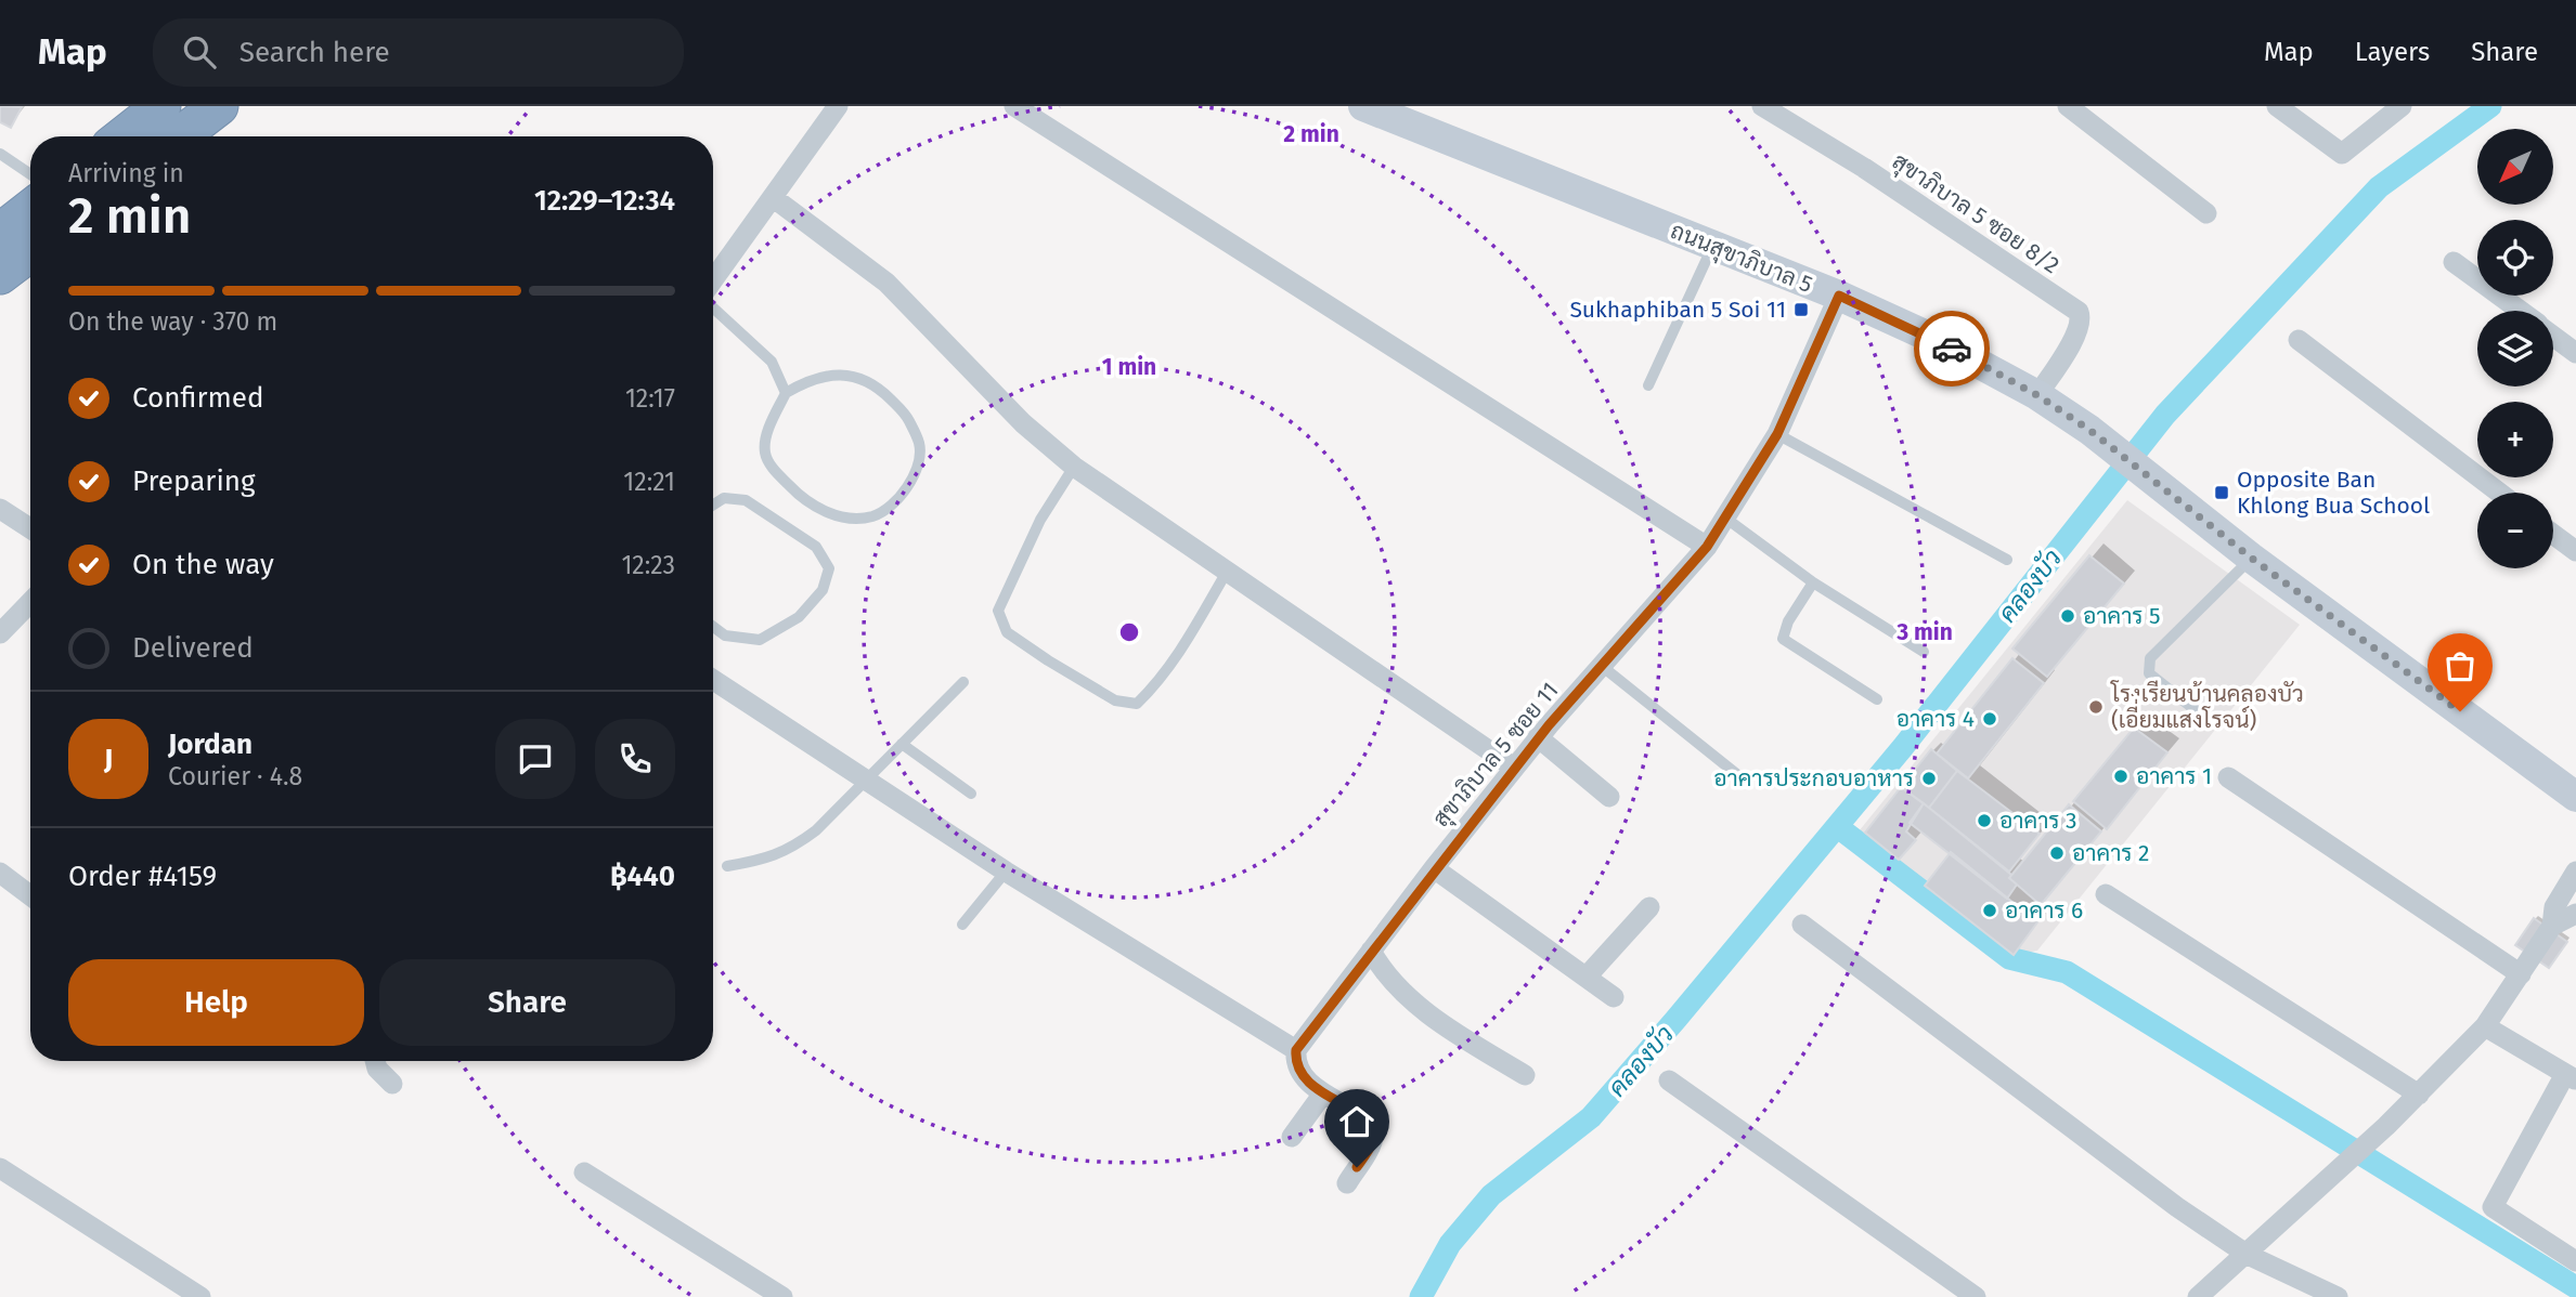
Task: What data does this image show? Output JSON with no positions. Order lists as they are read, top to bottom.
{
  "streets": {
    "street": ["สุขาภิบาล 5 ซอย 8/2", "ถนนสุขาภิบาล 5", "สุขาภิบาล 5 ซอย 11"]
  },
  "crossings": [
    ["สุขาภิบาล 5 ซอย 8/2", "ถนนสุขาภิบาล 5"],
    ["ถนนสุขาภิบาล 5", "สุขาภิบาล 5 ซอย 11"]
  ],
  "water": ["คลองบัว"],
  "places": {
    "transit": ["Sukhaphiban 5 Soi 11", "Opposite Ban Khlong Bua School"],
    "other": [
      "อาคาร 5",
      "โรงเรียนบ้านคลองบัว (เอี่ยมแสงโรจน์)",
      "อาคาร 4",
      "อาคาร 1",
      "อาคารประกอบอาหาร",
      "อาคาร 3",
      "อาคาร 2",
      "อาคาร 6"
    ]
  },
  "north": "bottom left",
  "page": {
    "header": "Map",
    "search": "Search here",
    "nav": ["Map", "Layers", "Share"],
    "map_buttons": ["+", "−"],
    "heading": ["2 min", "Arriving in", "12:29–12:34"],
    "panel": [
      "Jordan",
      "Courier · 4.8",
      "Order #4159",
      "฿440"
    ],
    "bar": "On the way · 370 m",
    "list": [
      ["Confirmed", "12:17"],
      ["Preparing", "12:21"],
      ["On the way", "12:23"],
      "Delivered"
    ],
    "round": "J",
    "buttons": ["Help", "Share"]
  },
  "rings": ["2 min", "1 min", "3 min"]
}
